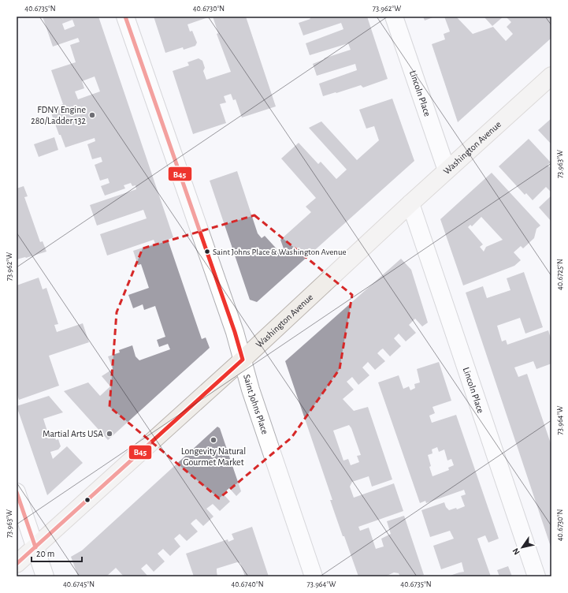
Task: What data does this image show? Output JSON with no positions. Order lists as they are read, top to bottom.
{
  "streets": {
    "main road": ["Washington Avenue"],
    "street": ["Lincoln Place", "Saint Johns Place"]
  },
  "crossings": [
    ["Lincoln Place", "Washington Avenue"],
    ["Washington Avenue", "Saint Johns Place"]
  ],
  "places": [
    "FDNY Engine 280/Ladder 132",
    "Saint Johns Place & Washington Avenue",
    "Martial Arts USA",
    "Longevity Natural Gourmet Market"
  ],
  "lines": ["transit line B45"],
  "scale_bar": "20 m",
  "north": "bottom left",
  "coordinates": [
    "40.6735°N",
    "40.6730°N",
    "73.962°W",
    "73.963°W",
    "40.6725°N",
    "73.964°W",
    "40.6745°N",
    "40.6740°N"
  ]
}
